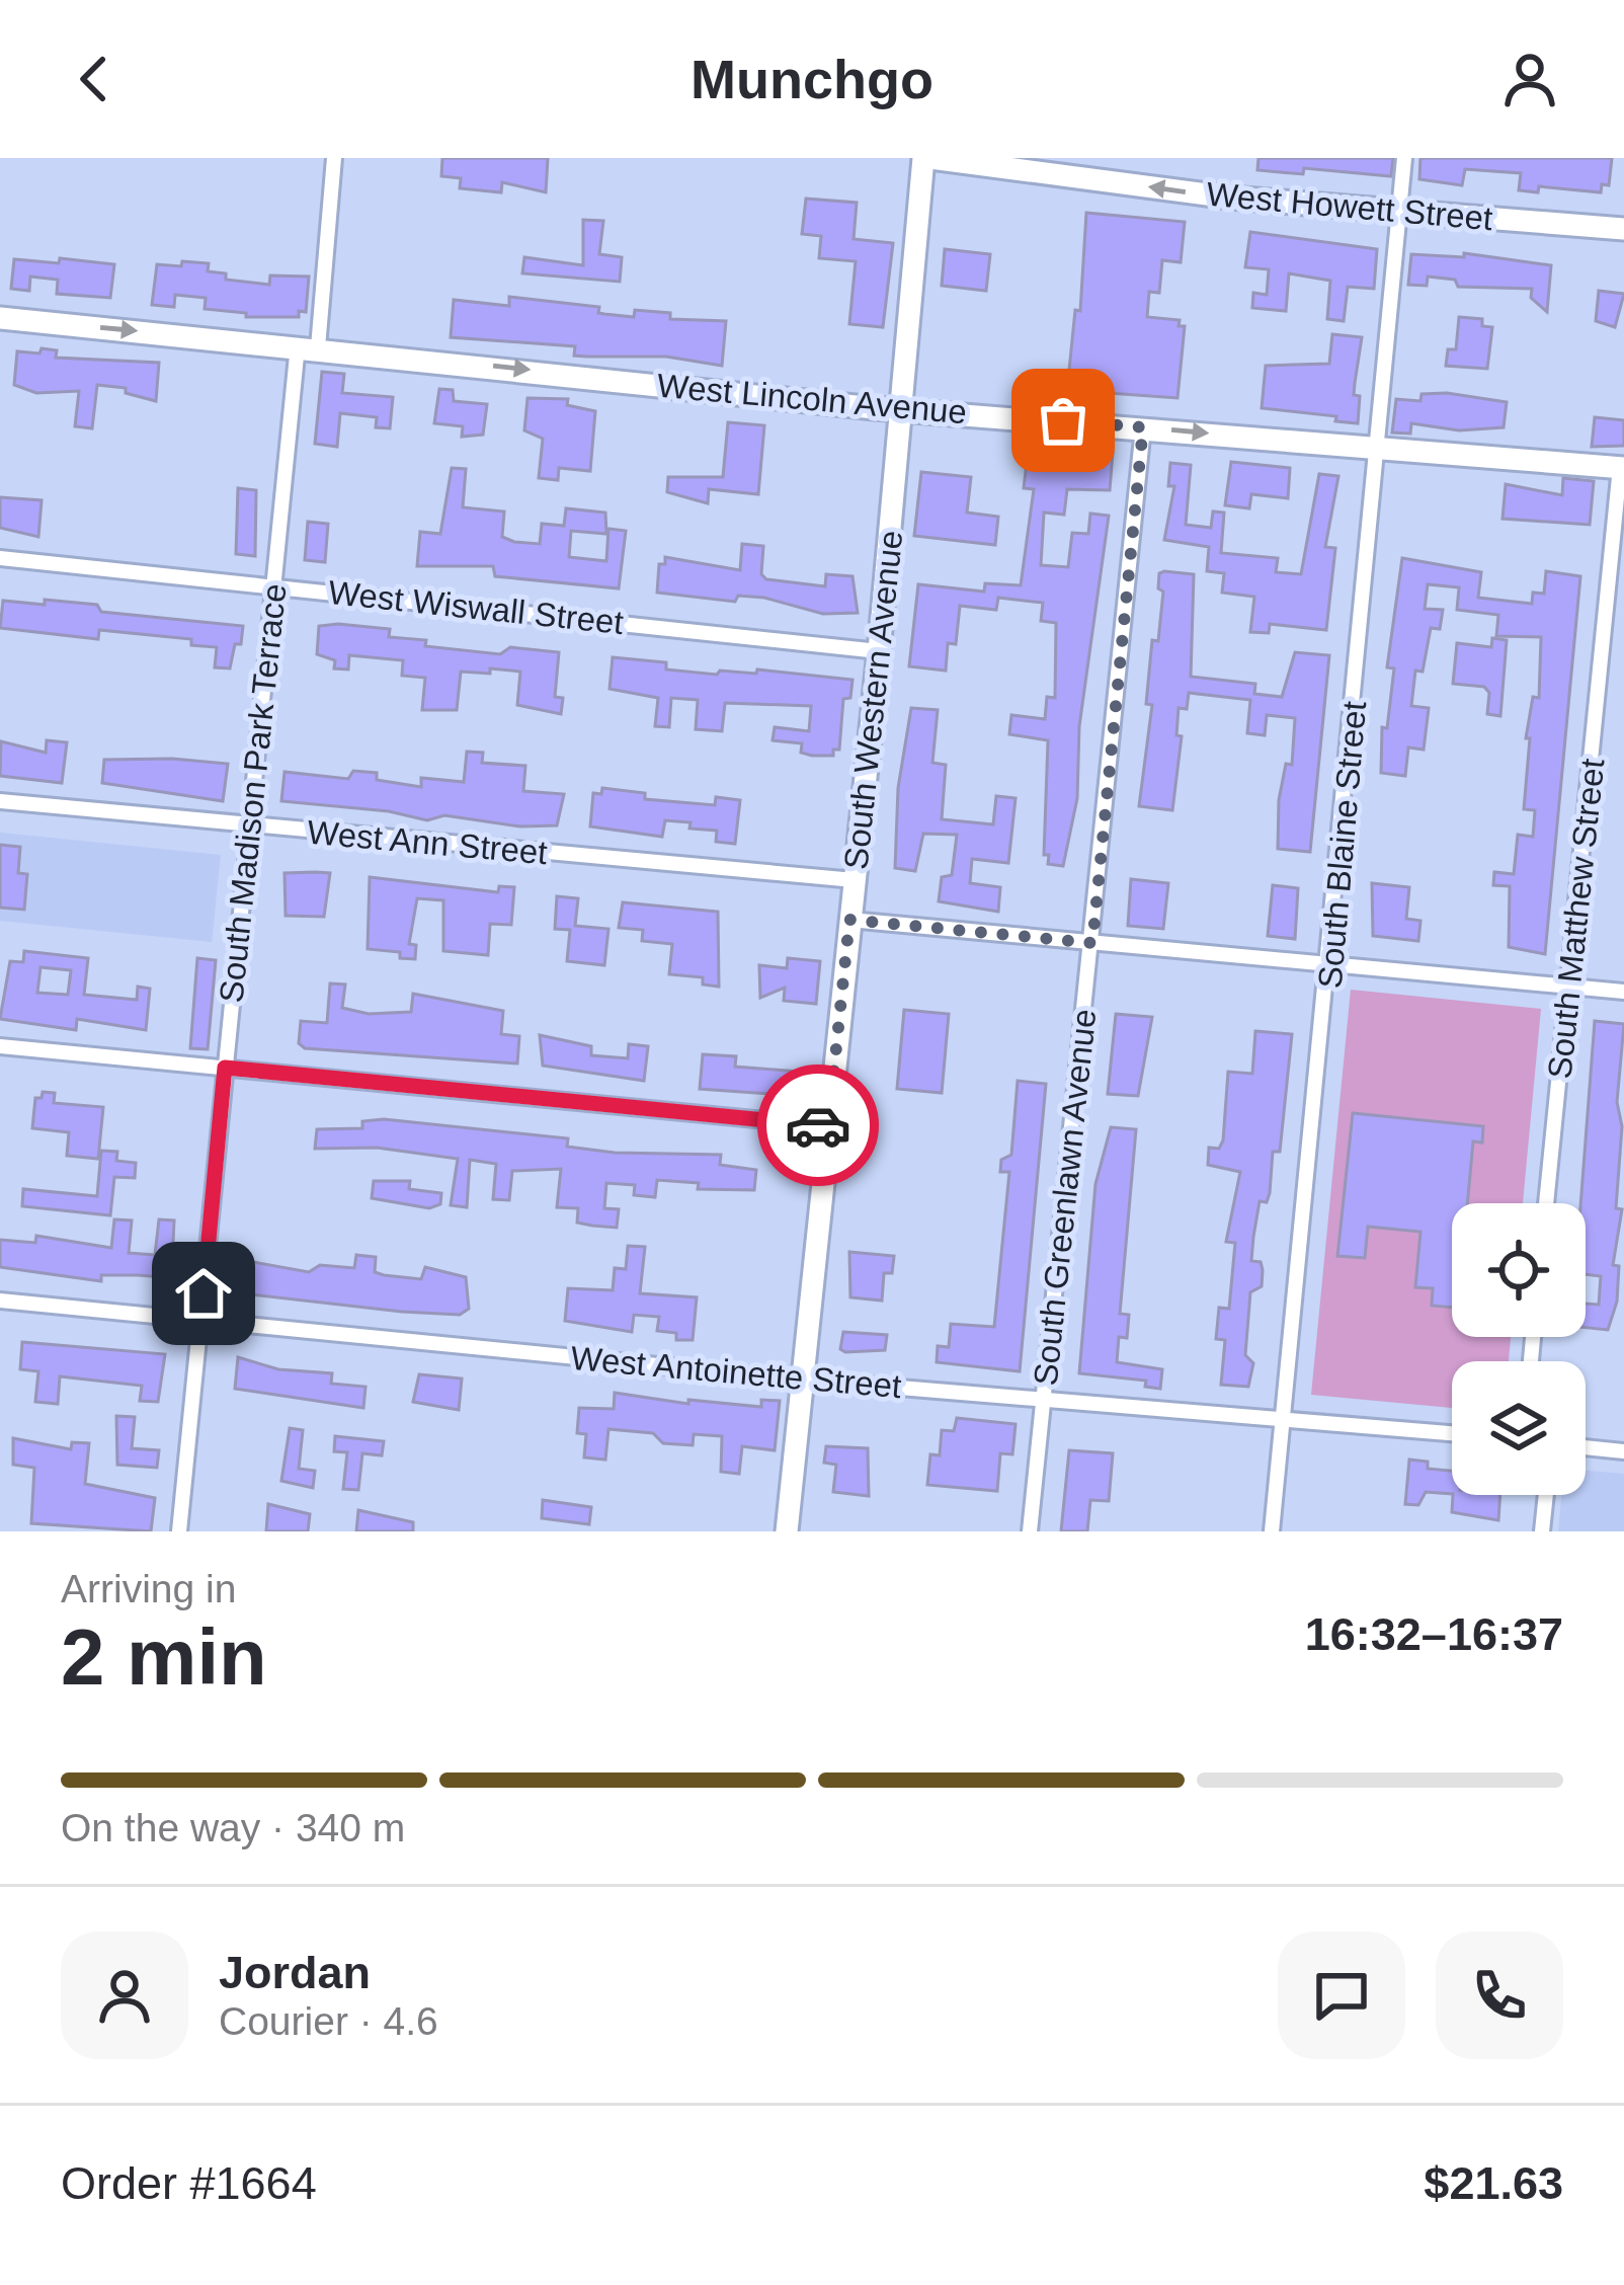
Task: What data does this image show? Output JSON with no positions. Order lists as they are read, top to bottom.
{
  "streets": {
    "main road": ["West Howett Street", "West Lincoln Avenue", "South Western Avenue"],
    "street": [
      "West Wiswall Street",
      "South Madison Park Terrace",
      "West Ann Street",
      "South Blaine Street",
      "South Matthew Street",
      "South Greenlawn Avenue",
      "West Antoinette Street"
    ]
  },
  "crossings": [
    ["West Howett Street", "South Western Avenue"],
    ["West Howett Street", "South Blaine Street"],
    ["West Lincoln Avenue", "South Western Avenue"],
    ["West Lincoln Avenue", "South Madison Park Terrace"],
    ["West Lincoln Avenue", "South Blaine Street"],
    ["West Lincoln Avenue", "South Matthew Street"],
    ["West Lincoln Avenue", "South Greenlawn Avenue"],
    ["West Wiswall Street", "South Western Avenue"],
    ["West Wiswall Street", "South Madison Park Terrace"],
    ["South Western Avenue", "West Ann Street"],
    ["South Western Avenue", "West Antoinette Street"],
    ["South Madison Park Terrace", "West Ann Street"],
    ["South Madison Park Terrace", "West Antoinette Street"],
    ["South Blaine Street", "West Antoinette Street"],
    ["South Greenlawn Avenue", "West Antoinette Street"]
  ],
  "one_way": ["West Howett Street", "West Lincoln Avenue"],
  "page": {
    "header": "Munchgo",
    "heading": ["2 min", "Arriving in", "16:32–16:37"],
    "panel": [
      "Jordan",
      "Courier · 4.6",
      "Order #1664",
      "$21.63"
    ],
    "bar": "On the way · 340 m"
  }
}
